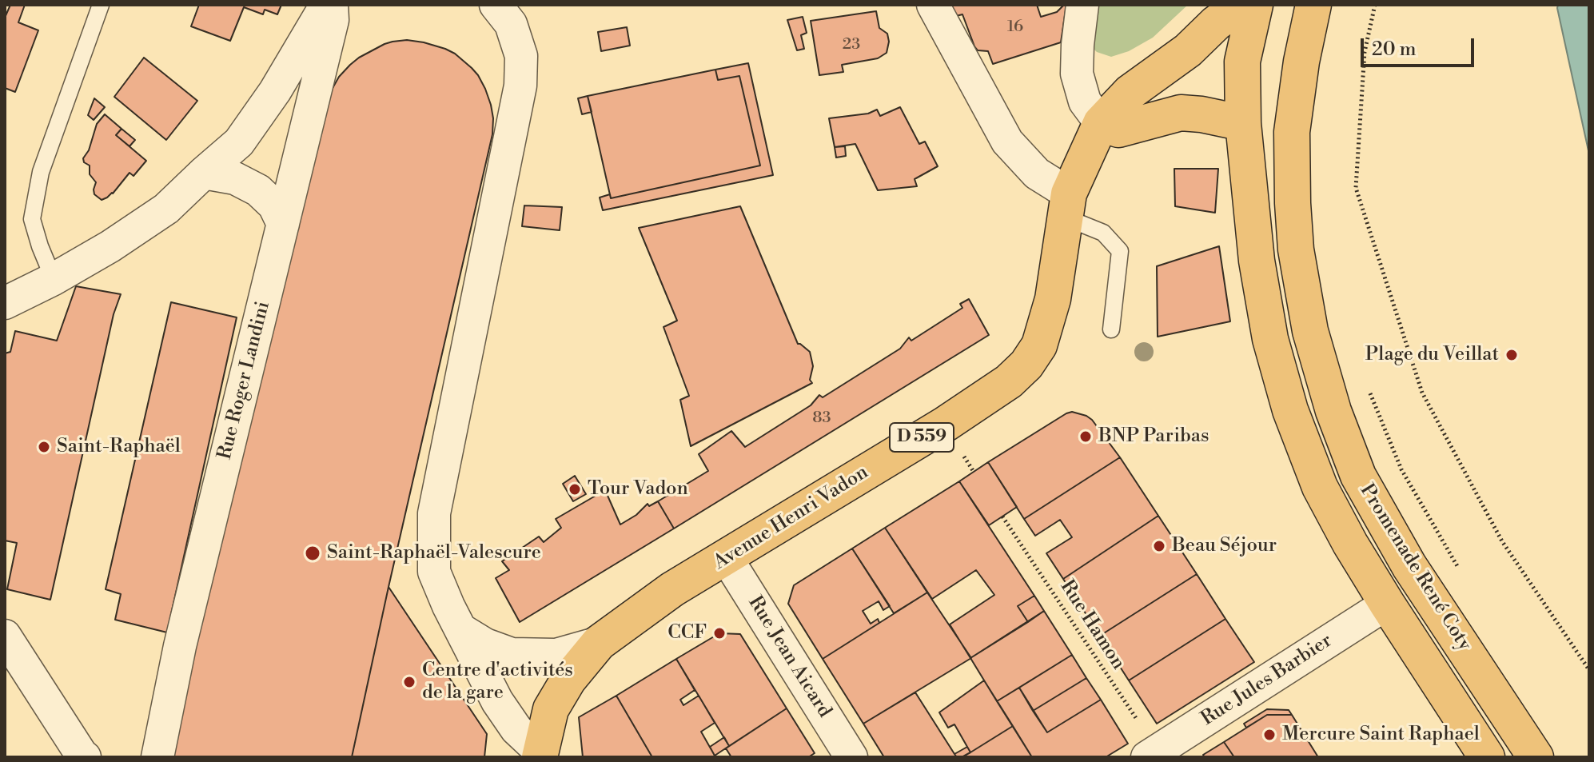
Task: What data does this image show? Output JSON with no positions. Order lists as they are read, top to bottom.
{
  "streets": {
    "main road": ["D 559", "Avenue Henri Vadon", "Promenade René Coty"],
    "street": ["Rue Roger Landini", "Rue Jean Aicard", "Rue Jules Barbier"],
    "path": ["Rue Hamon"]
  },
  "crossings": [
    ["D 559", "Avenue Henri Vadon"],
    ["Avenue Henri Vadon", "Rue Jean Aicard"],
    ["Promenade René Coty", "Rue Jules Barbier"],
    ["Rue Hamon", "Rue Jules Barbier"]
  ],
  "places": [
    "Plage du Veillat",
    "BNP Paribas",
    "Saint-Raphaël",
    "Tour Vadon",
    "Beau Séjour",
    "Saint-Raphaël-Valescure",
    "CCF",
    "Centre d'activités de la gare",
    "Mercure Saint Raphael"
  ],
  "house_numbers": ["16", "23", "83"],
  "scale_bar": "20 m"
}
